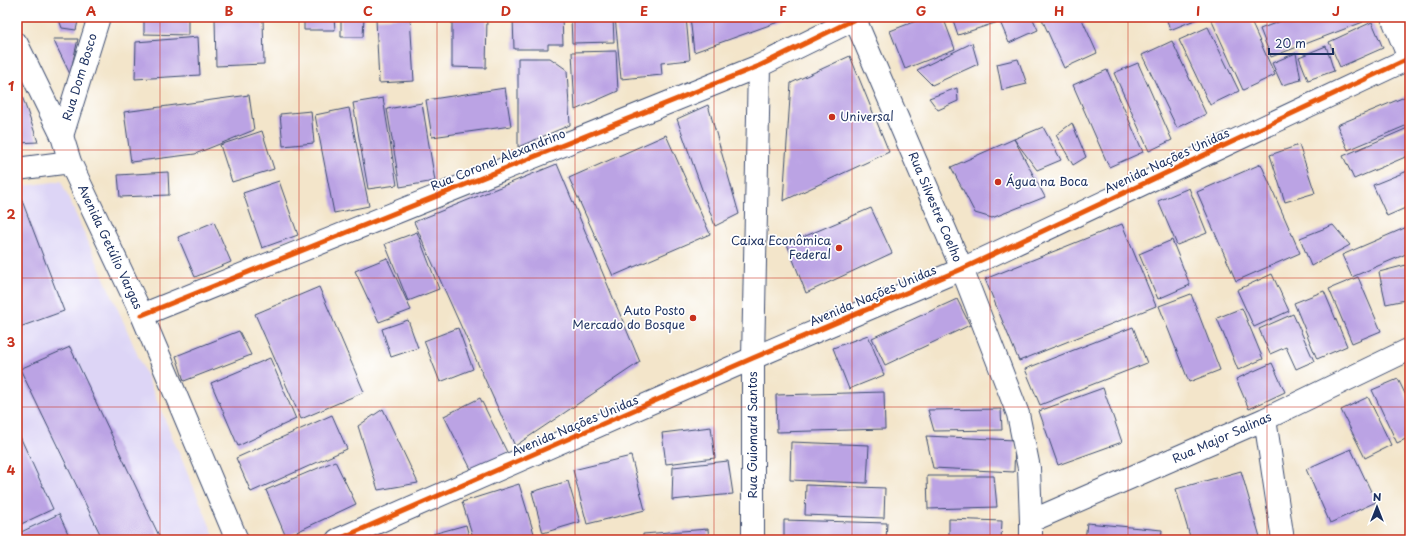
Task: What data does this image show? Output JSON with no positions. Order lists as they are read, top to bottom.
{
  "streets": {
    "street": [
      "Rua Dom Bosco",
      "Rua Coronel Alexandrino",
      "Avenida Nações Unidas",
      "Rua Silvestre Coelho",
      "Avenida Getúlio Vargas",
      "Rua Guiomard Santos",
      "Rua Major Salinas"
    ]
  },
  "crossings": [
    ["Rua Dom Bosco", "Avenida Getúlio Vargas"],
    ["Rua Coronel Alexandrino", "Rua Silvestre Coelho"],
    ["Rua Coronel Alexandrino", "Avenida Getúlio Vargas"],
    ["Rua Coronel Alexandrino", "Rua Guiomard Santos"],
    ["Avenida Nações Unidas", "Rua Silvestre Coelho"],
    ["Avenida Nações Unidas", "Rua Guiomard Santos"],
    ["Rua Silvestre Coelho", "Rua Major Salinas"]
  ],
  "places": [
    "Universal",
    "Água na Boca",
    "Caixa Econômica Federal",
    "Auto Posto Mercado do Bosque"
  ],
  "scale_bar": "20 m",
  "north": "top",
  "grid": {
    "columns": [
      "A",
      "B",
      "C",
      "D",
      "E",
      "F",
      "G",
      "H",
      "I",
      "J"
    ],
    "rows": [
      "1",
      "2",
      "3",
      "4"
    ]
  }
}
